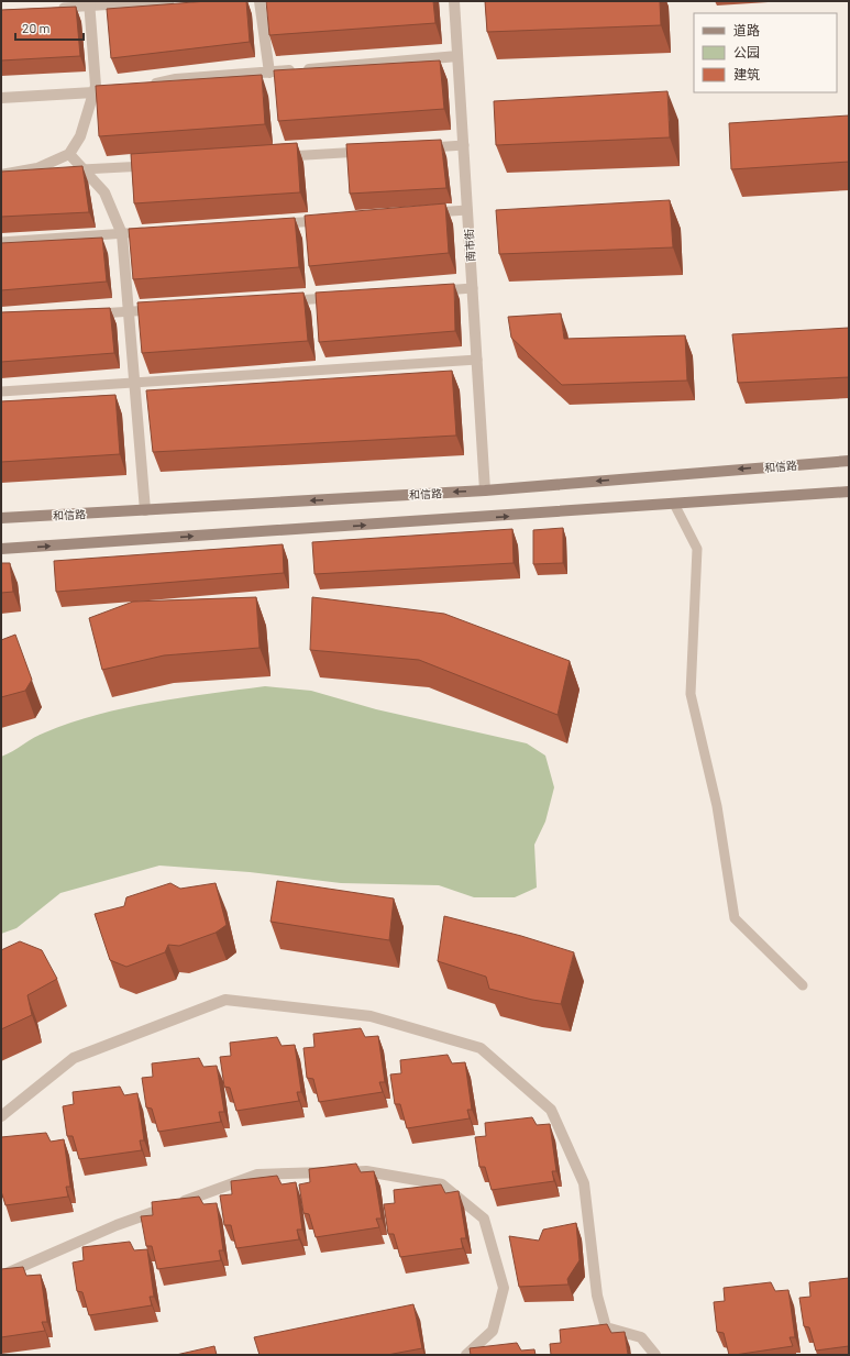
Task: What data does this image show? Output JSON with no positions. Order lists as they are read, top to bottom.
{
  "streets": {
    "street": ["南市街", "和信路"]
  },
  "crossings": [
    ["南市街", "和信路"]
  ],
  "legend": ["道路", "公园", "建筑"],
  "scale_bar": "20 m"
}
